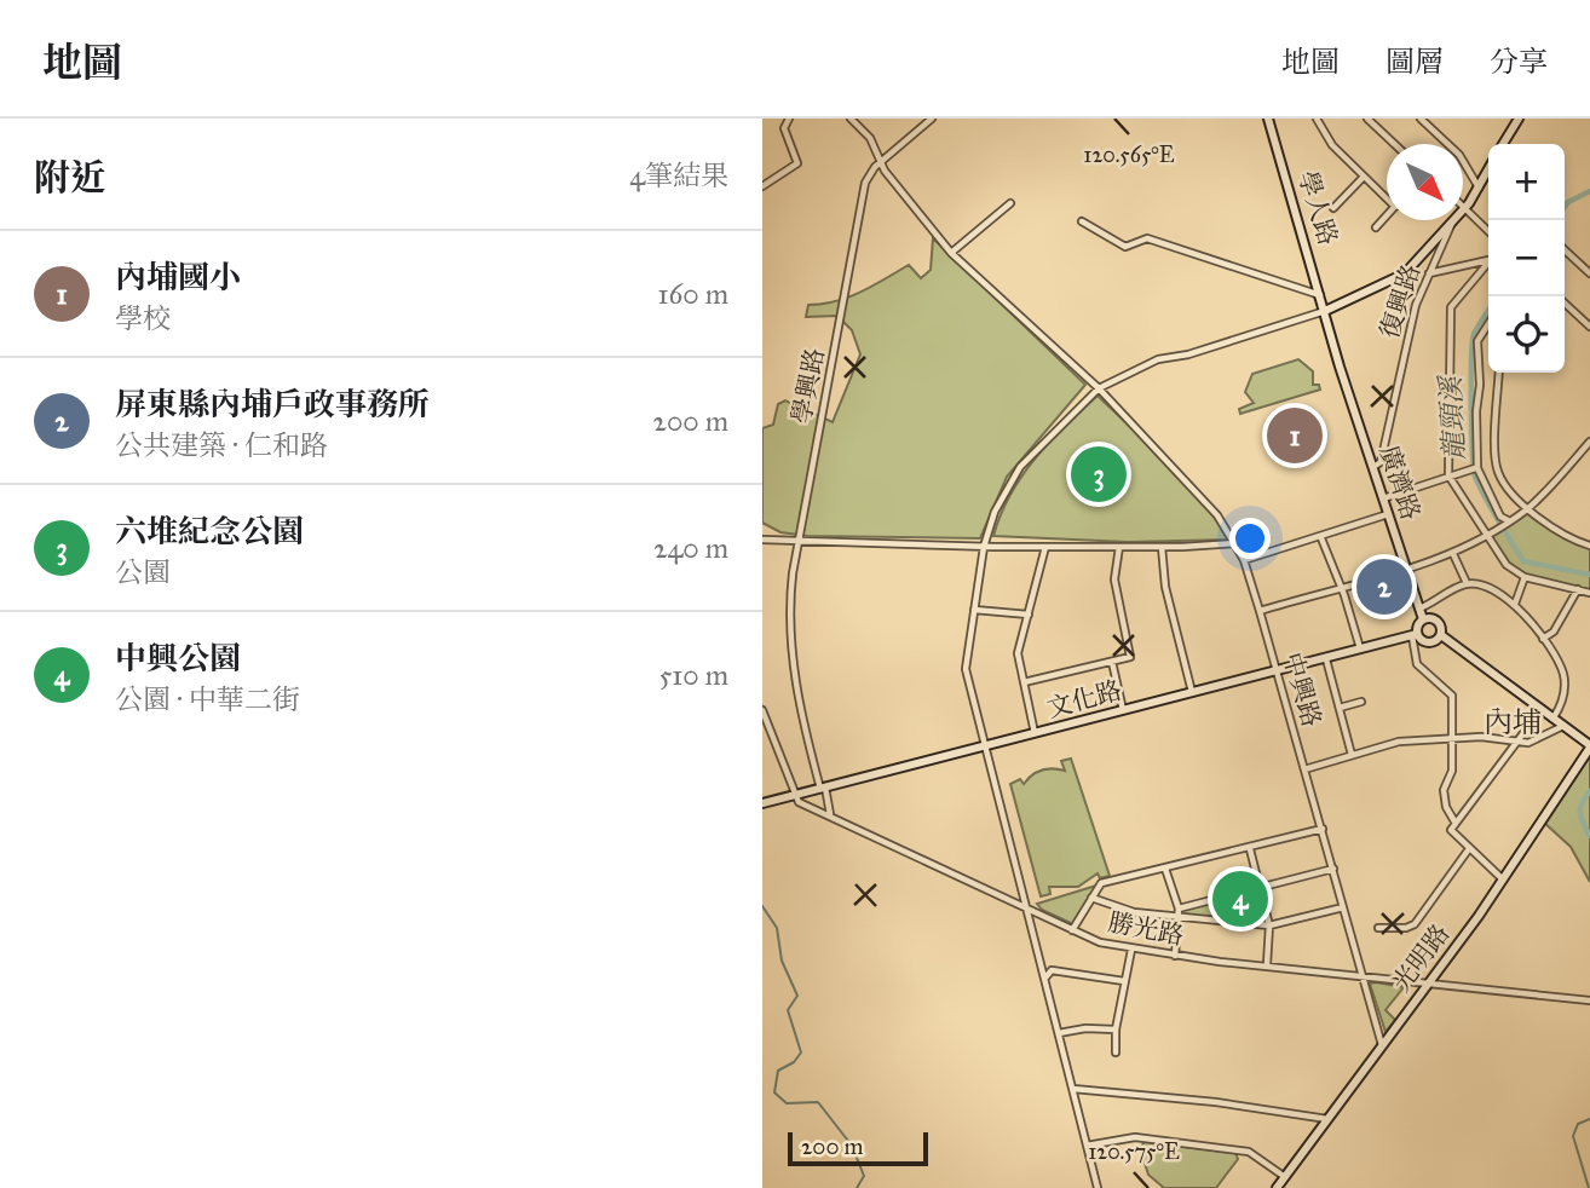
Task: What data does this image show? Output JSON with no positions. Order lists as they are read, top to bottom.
{
  "streets": {
    "main road": [
      "學人路",
      "復興路",
      "廣濟路",
      "文化路",
      "光明路"
    ],
    "street": ["學興路", "中興路", "勝光路"]
  },
  "crossings": [
    ["學人路", "廣濟路"],
    ["復興路", "廣濟路"],
    ["學興路", "中興路"],
    ["學興路", "文化路"],
    ["廣濟路", "文化路"],
    ["中興路", "文化路"],
    ["中興路", "勝光路"],
    ["中興路", "光明路"],
    ["文化路", "勝光路"],
    ["勝光路", "光明路"]
  ],
  "districts": ["內埔"],
  "water": ["龍頸溪"],
  "scale_bar": "200 m",
  "north": "bottom right",
  "page": {
    "header": "地圖",
    "nav": ["地圖", "圖層", "分享"],
    "heading": ["附近", "4筆結果"],
    "map_buttons": ["+", "−"],
    "list": [
      {
        "mark": "1",
        "name": "內埔國小",
        "note": "學校",
        "value": "160 m"
      },
      {
        "mark": "2",
        "name": "屏東縣內埔戶政事務所",
        "note": "公共建築 · 仁和路",
        "value": "200 m"
      },
      {
        "mark": "3",
        "name": "六堆紀念公園",
        "note": "公園",
        "value": "240 m"
      },
      {
        "mark": "4",
        "name": "中興公園",
        "note": "公園 · 中華二街",
        "value": "510 m"
      }
    ],
    "pins": [
      "1",
      "3",
      "2",
      "4"
    ],
    "scale": "200 m"
  },
  "coordinates": ["120.565°E", "120.575°E"]
}
